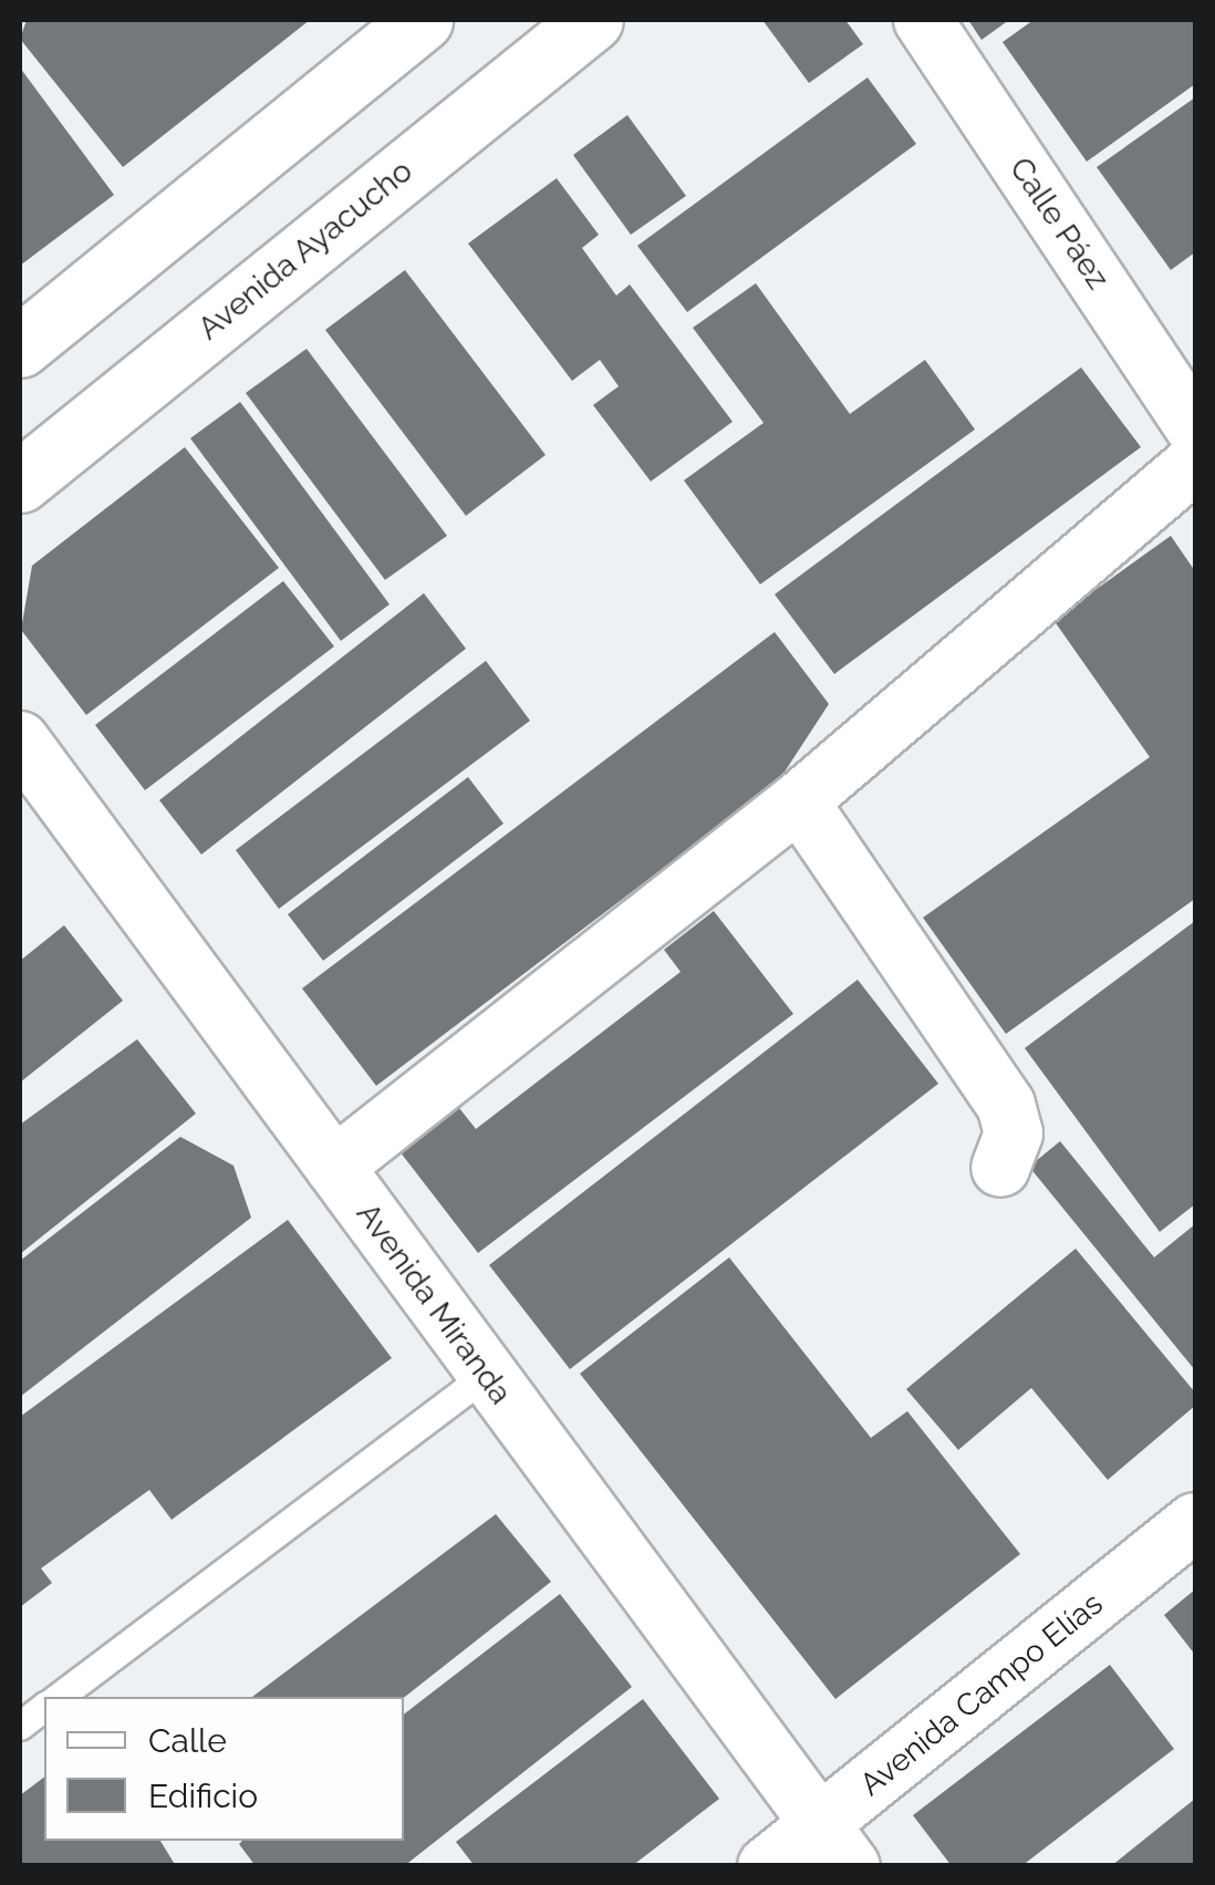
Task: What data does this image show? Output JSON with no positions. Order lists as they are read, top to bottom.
{
  "streets": {
    "street": [
      "Calle Páez",
      "Avenida Ayacucho",
      "Avenida Miranda",
      "Avenida Campo Elías"
    ]
  },
  "crossings": [
    ["Avenida Miranda", "Avenida Campo Elías"]
  ],
  "legend": ["Calle", "Edificio"]
}
